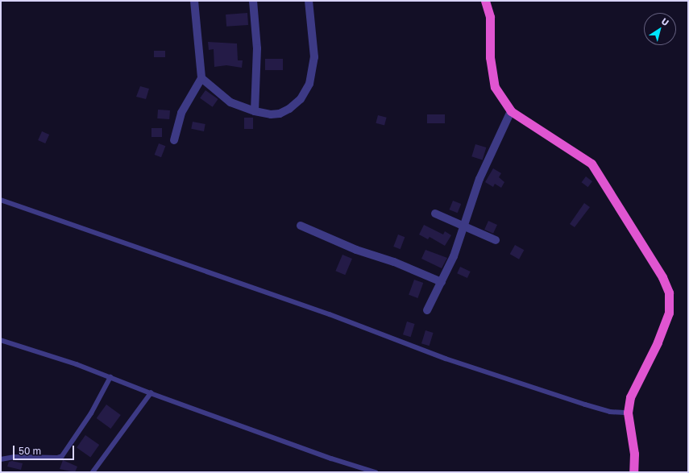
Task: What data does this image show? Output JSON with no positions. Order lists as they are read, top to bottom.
{
  "scale_bar": "50 m",
  "north": "top right"
}
